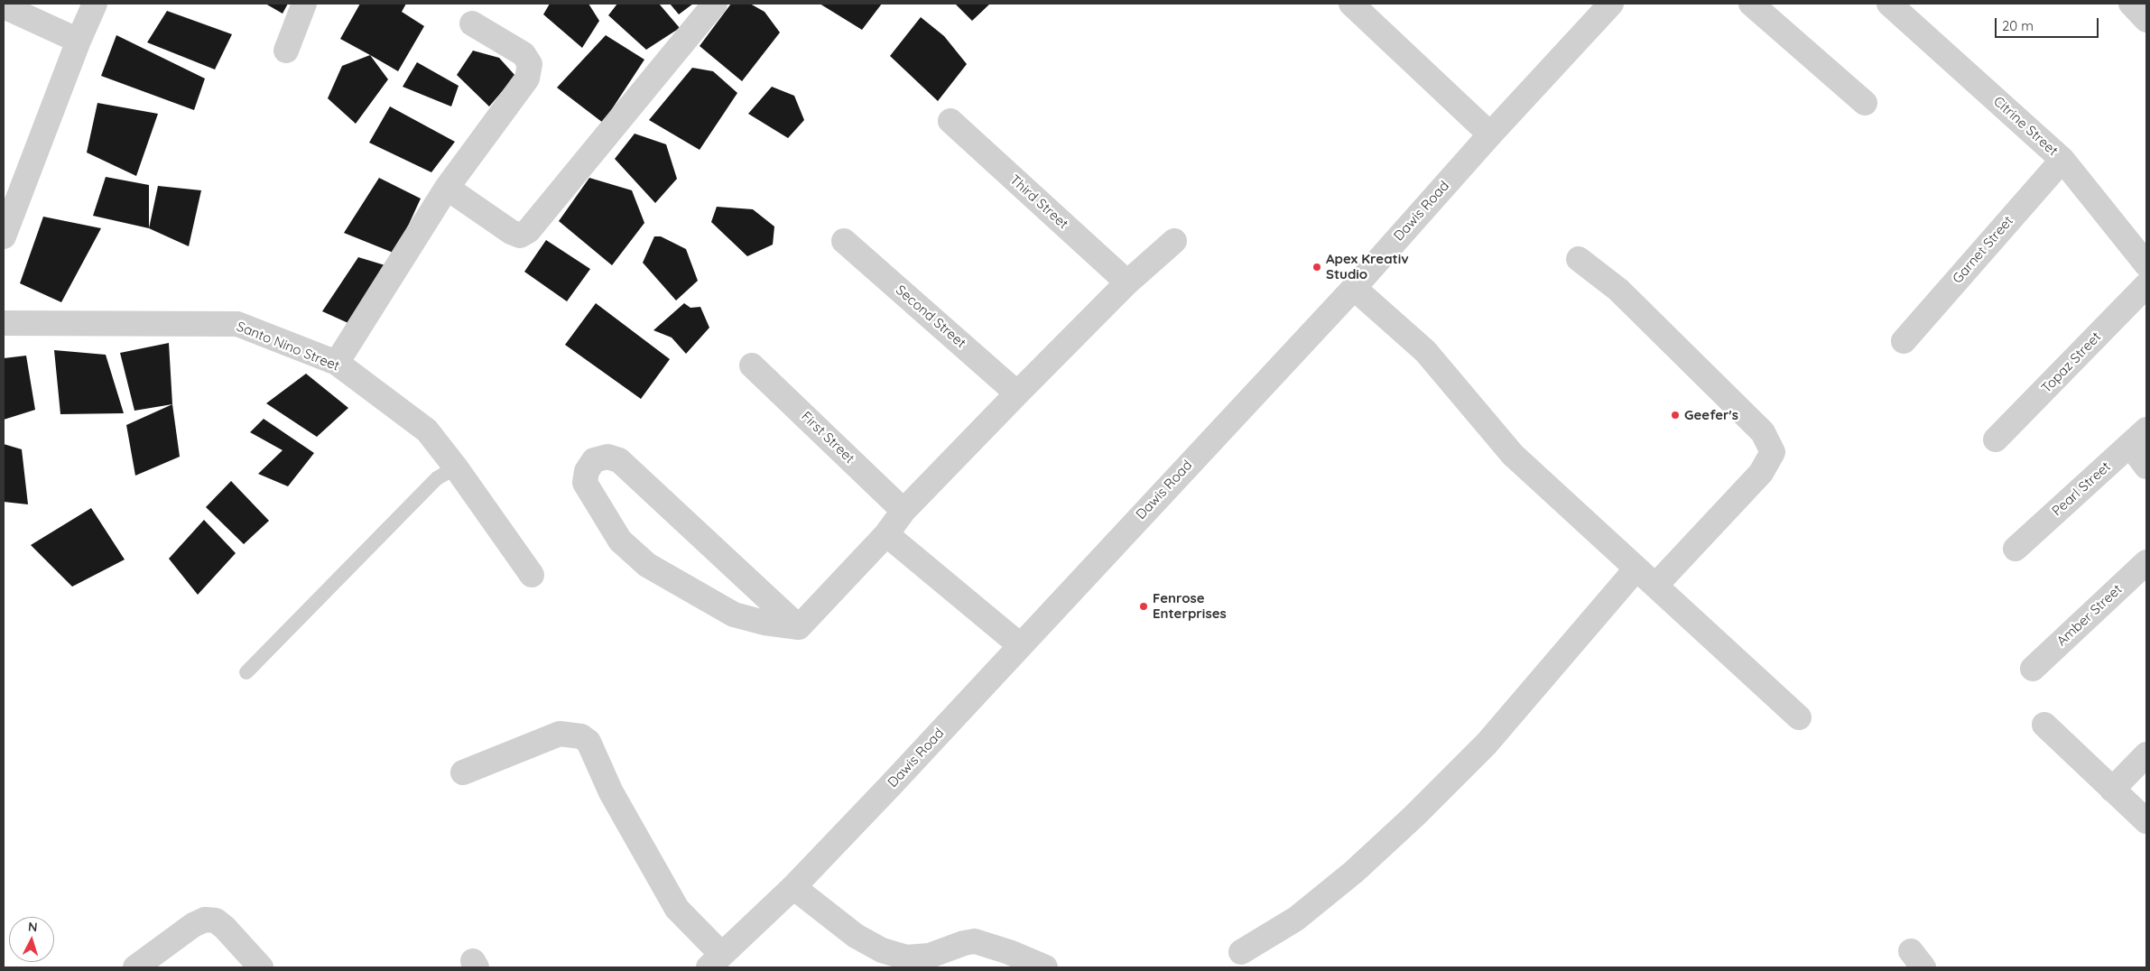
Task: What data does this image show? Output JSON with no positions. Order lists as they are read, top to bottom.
{
  "streets": {
    "street": [
      "Citrine Street",
      "Third Street",
      "Dawis Road",
      "Garnet Street",
      "Second Street",
      "Santo Nino Street",
      "Topaz Street",
      "First Street",
      "Pearl Street",
      "Amber Street"
    ]
  },
  "crossings": [
    ["Citrine Street", "Garnet Street"]
  ],
  "places": ["Apex Kreativ Studio", "Geefer's", "Fenrose Enterprises"],
  "scale_bar": "20 m",
  "north": "top"
}
